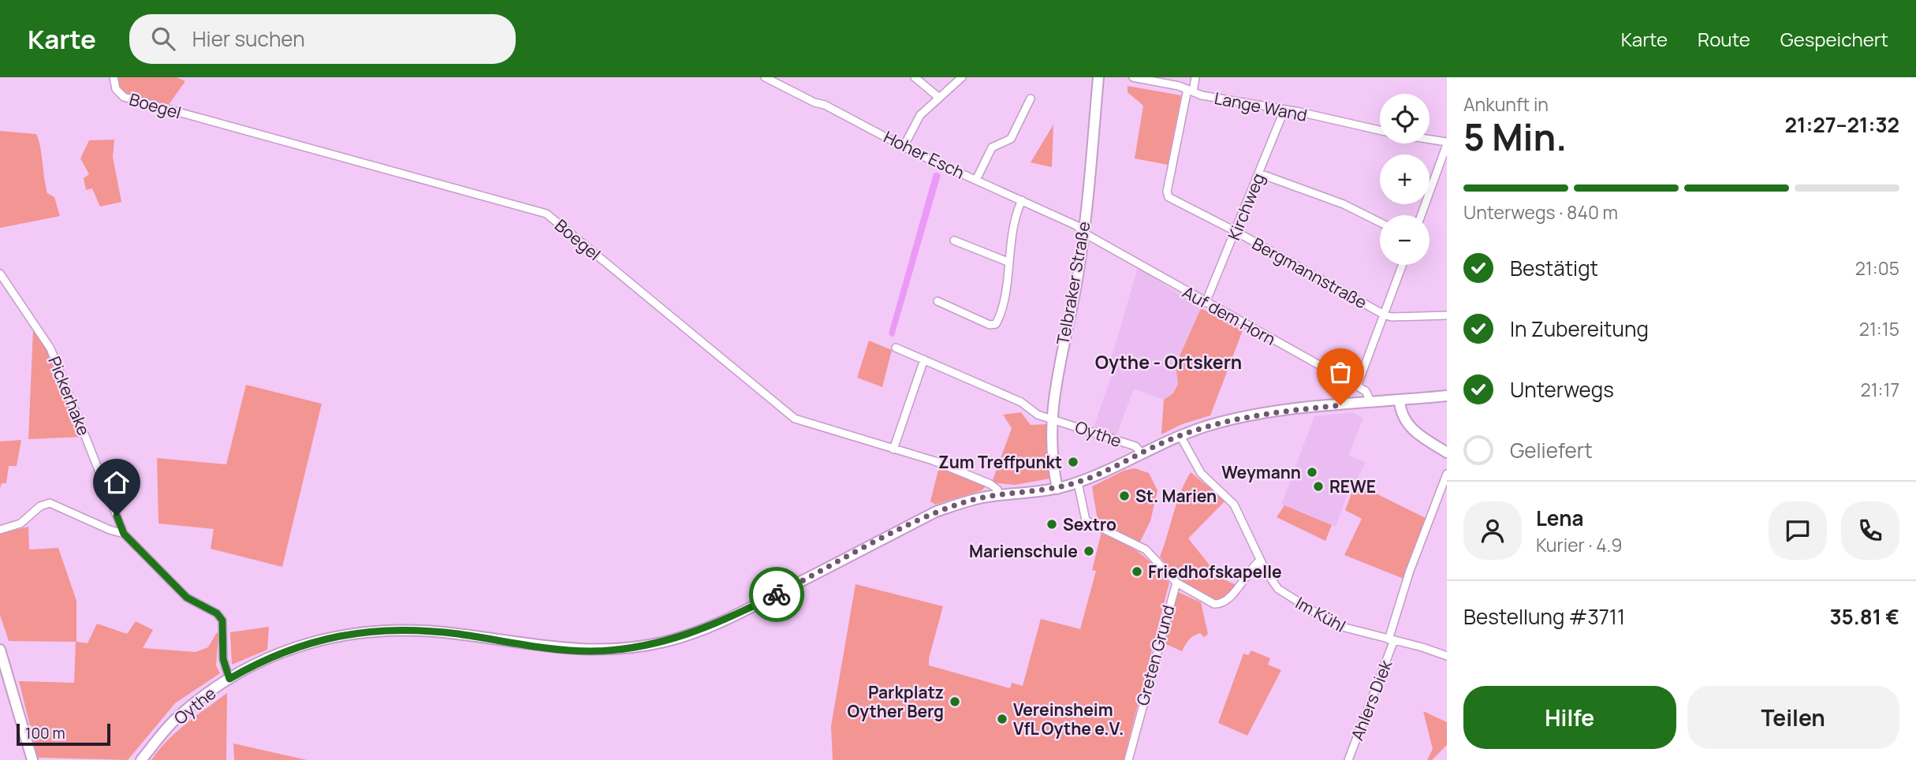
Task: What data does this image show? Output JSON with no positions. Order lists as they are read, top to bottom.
{
  "streets": {
    "main road": ["Telbraker Straße", "Oythe"],
    "street": [
      "Boegel",
      "Lange Wand",
      "Hoher Esch",
      "Kirchweg",
      "Bergmannstraße",
      "Auf dem Horn",
      "Pickerhake",
      "Im Kühl",
      "Greten Grund",
      "Ahlers Diek"
    ]
  },
  "crossings": [
    ["Boegel", "Oythe"],
    ["Lange Wand", "Kirchweg"],
    ["Lange Wand", "Bergmannstraße"],
    ["Hoher Esch", "Telbraker Straße"],
    ["Hoher Esch", "Auf dem Horn"],
    ["Kirchweg", "Bergmannstraße"],
    ["Kirchweg", "Auf dem Horn"],
    ["Telbraker Straße", "Auf dem Horn"],
    ["Telbraker Straße", "Oythe"],
    ["Auf dem Horn", "Oythe"],
    ["Pickerhake", "Oythe"],
    ["Oythe", "Im Kühl"],
    ["Im Kühl", "Ahlers Diek"]
  ],
  "districts": ["Oythe - Ortskern"],
  "places": [
    "Zum Treffpunkt",
    "Weymann",
    "REWE",
    "St. Marien",
    "Sextro",
    "Marienschule",
    "Friedhofskapelle",
    "Parkplatz Oyther Berg",
    "Vereinsheim VfL Oythe e.V."
  ],
  "scale_bar": "100 m",
  "page": {
    "header": "Karte",
    "search": "Hier suchen",
    "nav": ["Karte", "Route", "Gespeichert"],
    "heading": ["5 Min.", "Ankunft in", "21:27–21:32"],
    "panel": [
      "Lena",
      "Kurier · 4.9",
      "Bestellung #3711",
      "35.81 €"
    ],
    "map_buttons": ["+", "−"],
    "bar": "Unterwegs · 840 m",
    "list": [
      ["Bestätigt", "21:05"],
      ["In Zubereitung", "21:15"],
      ["Unterwegs", "21:17"],
      "Geliefert"
    ],
    "buttons": ["Hilfe", "Teilen"],
    "scale": "100 m"
  }
}
